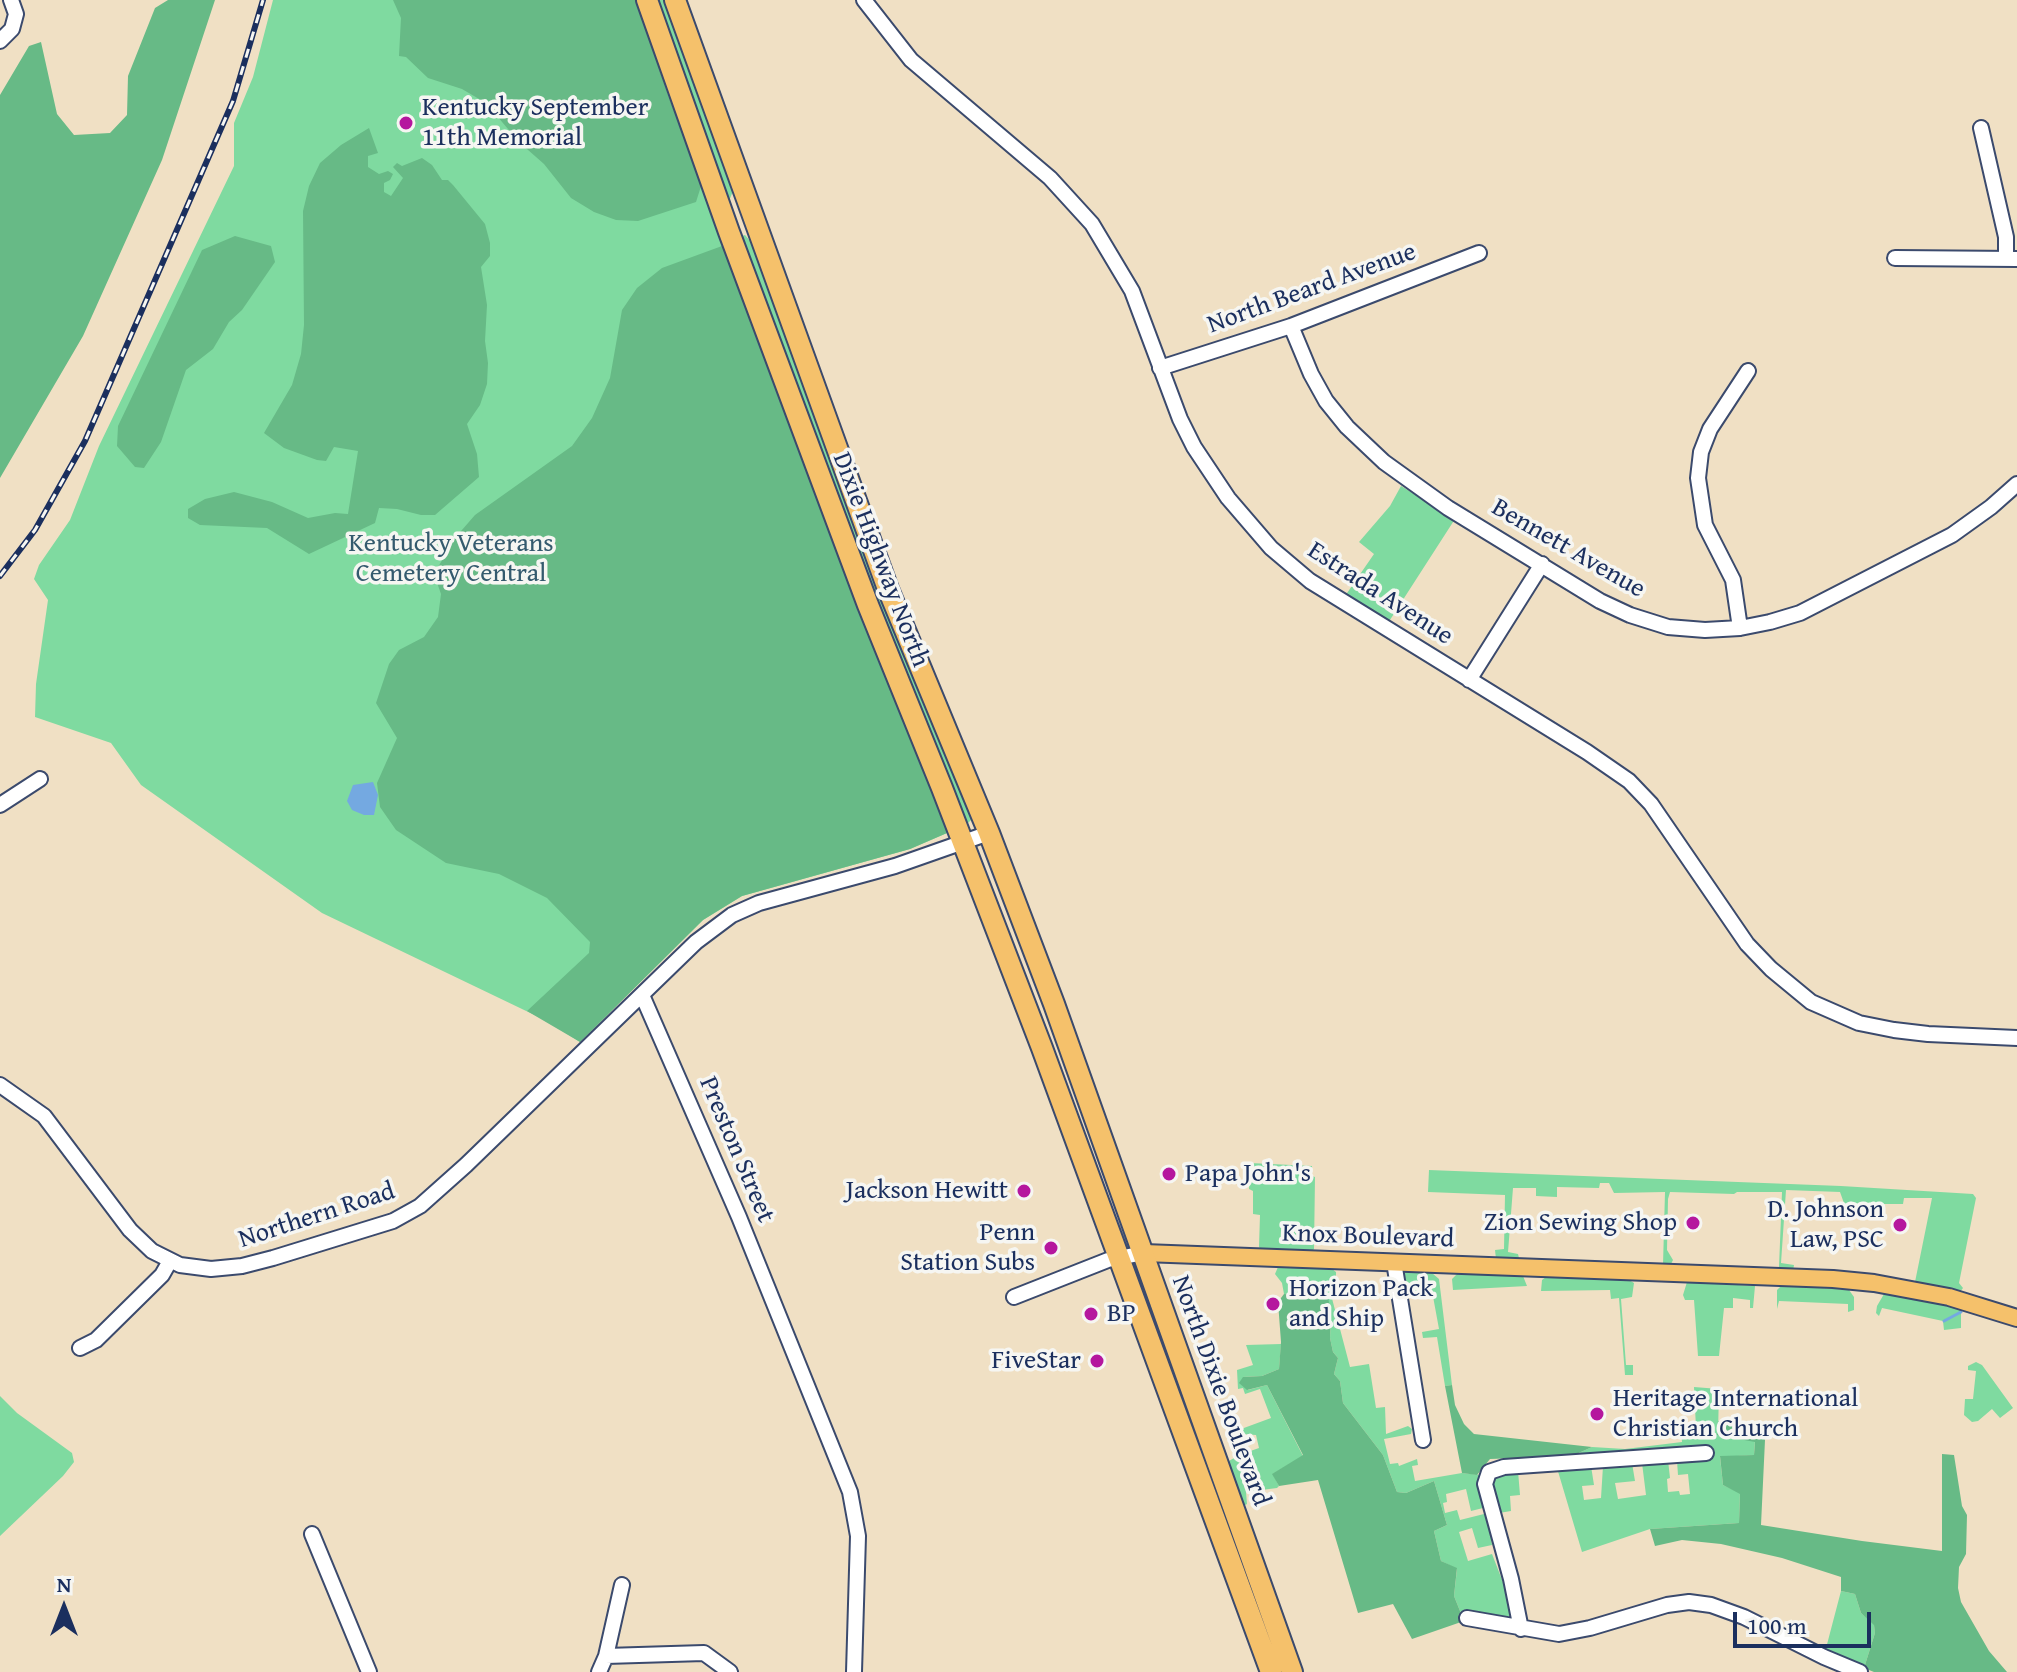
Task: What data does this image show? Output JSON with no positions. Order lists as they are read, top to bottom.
{
  "streets": {
    "highway": ["Dixie Highway North", "North Dixie Boulevard"],
    "main road": ["Knox Boulevard"],
    "street": [
      "North Beard Avenue",
      "Bennett Avenue",
      "Estrada Avenue",
      "Preston Street",
      "Northern Road"
    ]
  },
  "crossings": [
    ["North Beard Avenue", "Bennett Avenue"],
    ["North Beard Avenue", "Estrada Avenue"],
    ["Dixie Highway North", "North Dixie Boulevard"],
    ["Preston Street", "Northern Road"],
    ["Knox Boulevard", "North Dixie Boulevard"]
  ],
  "parks": ["Kentucky Veterans Cemetery Central"],
  "places": [
    "Kentucky September 11th Memorial",
    "Papa John's",
    "Jackson Hewitt",
    "Zion Sewing Shop",
    "D. Johnson Law, PSC",
    "Penn Station Subs",
    "Horizon Pack and Ship",
    "BP",
    "FiveStar",
    "Heritage International Christian Church"
  ],
  "scale_bar": "100 m",
  "north": "top"
}
